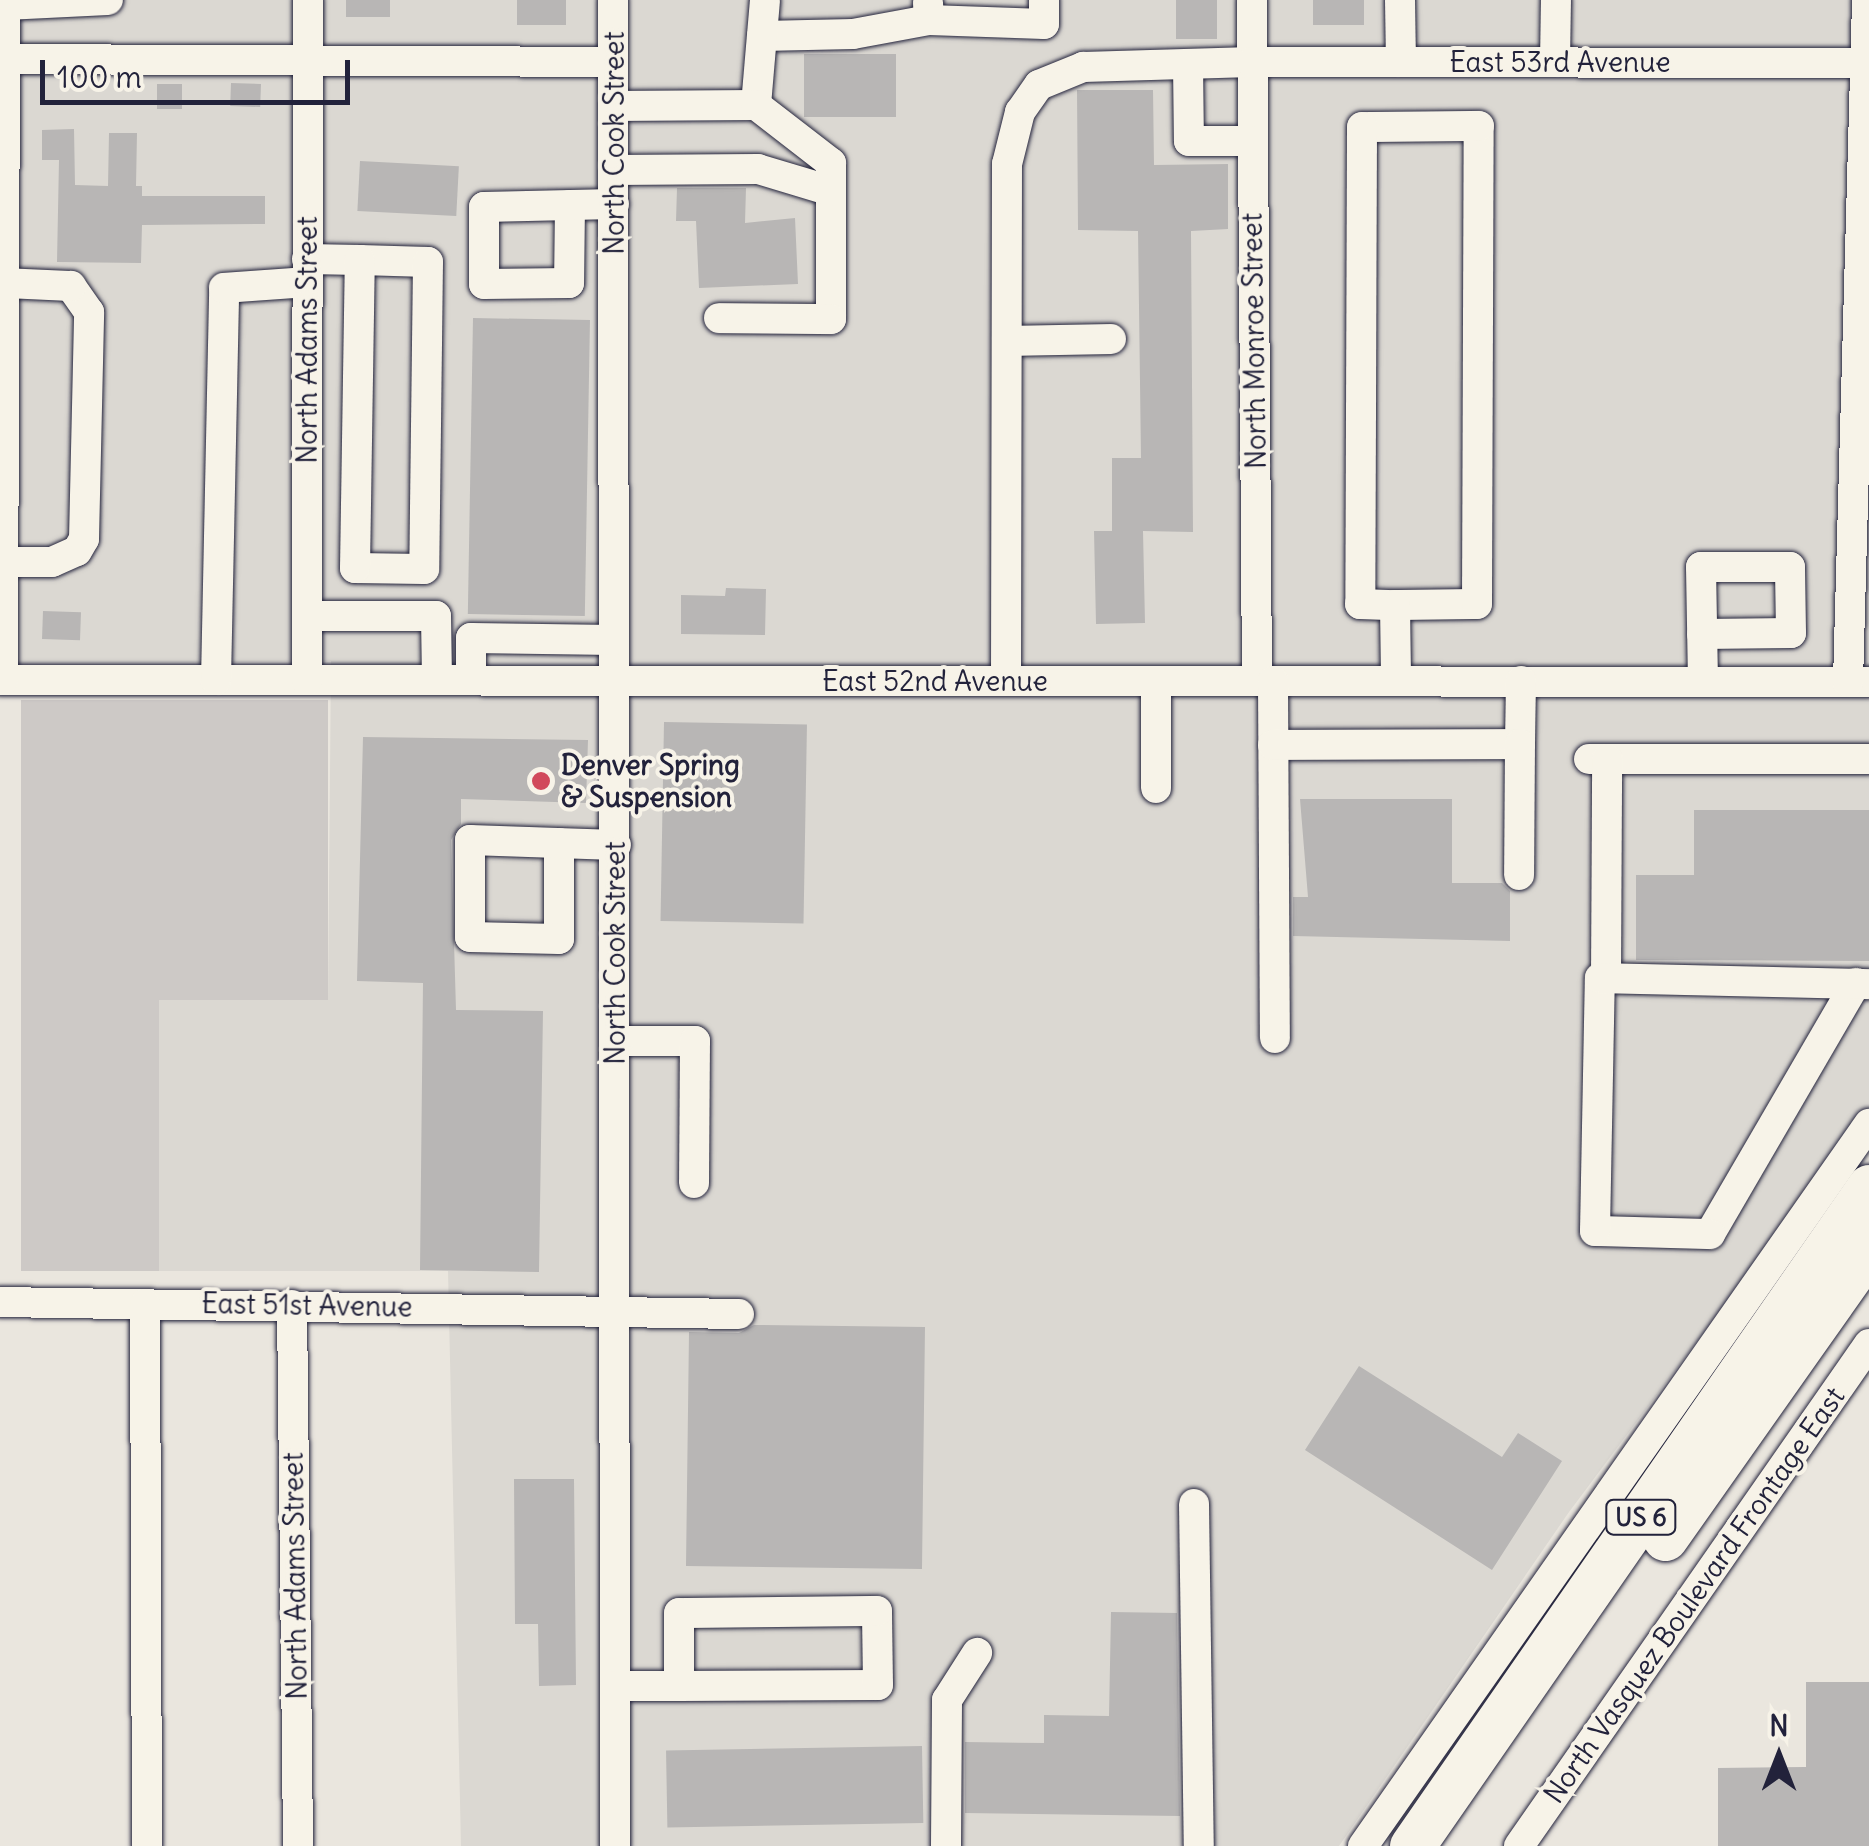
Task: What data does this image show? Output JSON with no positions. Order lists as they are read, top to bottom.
{
  "streets": {
    "highway": ["US 6"],
    "street": [
      "East 53rd Avenue",
      "North Cook Street",
      "North Adams Street",
      "North Monroe Street",
      "East 52nd Avenue",
      "East 51st Avenue",
      "North Vasquez Boulevard Frontage East"
    ]
  },
  "crossings": [
    ["East 53rd Avenue", "North Monroe Street"],
    ["East 53rd Avenue", "East 52nd Avenue"],
    ["North Cook Street", "East 52nd Avenue"],
    ["North Cook Street", "East 51st Avenue"],
    ["North Adams Street", "East 52nd Avenue"],
    ["North Adams Street", "East 51st Avenue"],
    ["North Monroe Street", "East 52nd Avenue"]
  ],
  "places": ["Denver Spring & Suspension"],
  "scale_bar": "100 m",
  "north": "top"
}
